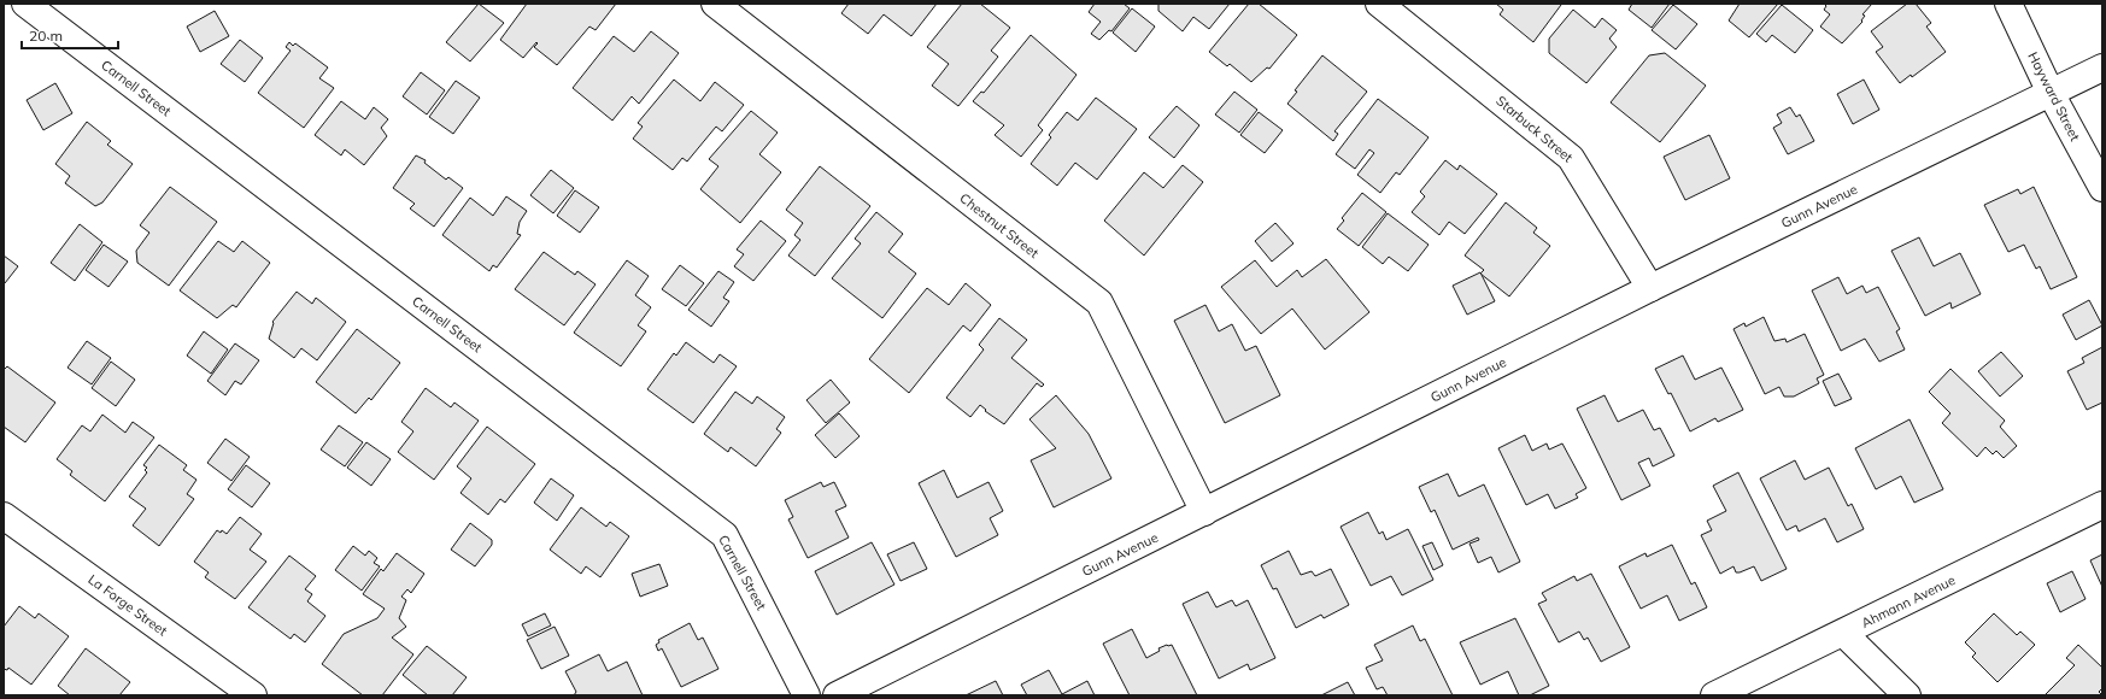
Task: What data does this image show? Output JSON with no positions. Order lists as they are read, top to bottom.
{
  "streets": {
    "street": [
      "Carnell Street",
      "Hayward Street",
      "Starbuck Street",
      "Gunn Avenue",
      "Chestnut Street",
      "Ahmann Avenue",
      "La Forge Street"
    ]
  },
  "crossings": [
    ["Hayward Street", "Gunn Avenue"],
    ["Starbuck Street", "Gunn Avenue"],
    ["Gunn Avenue", "Chestnut Street"]
  ],
  "scale_bar": "20 m"
}
